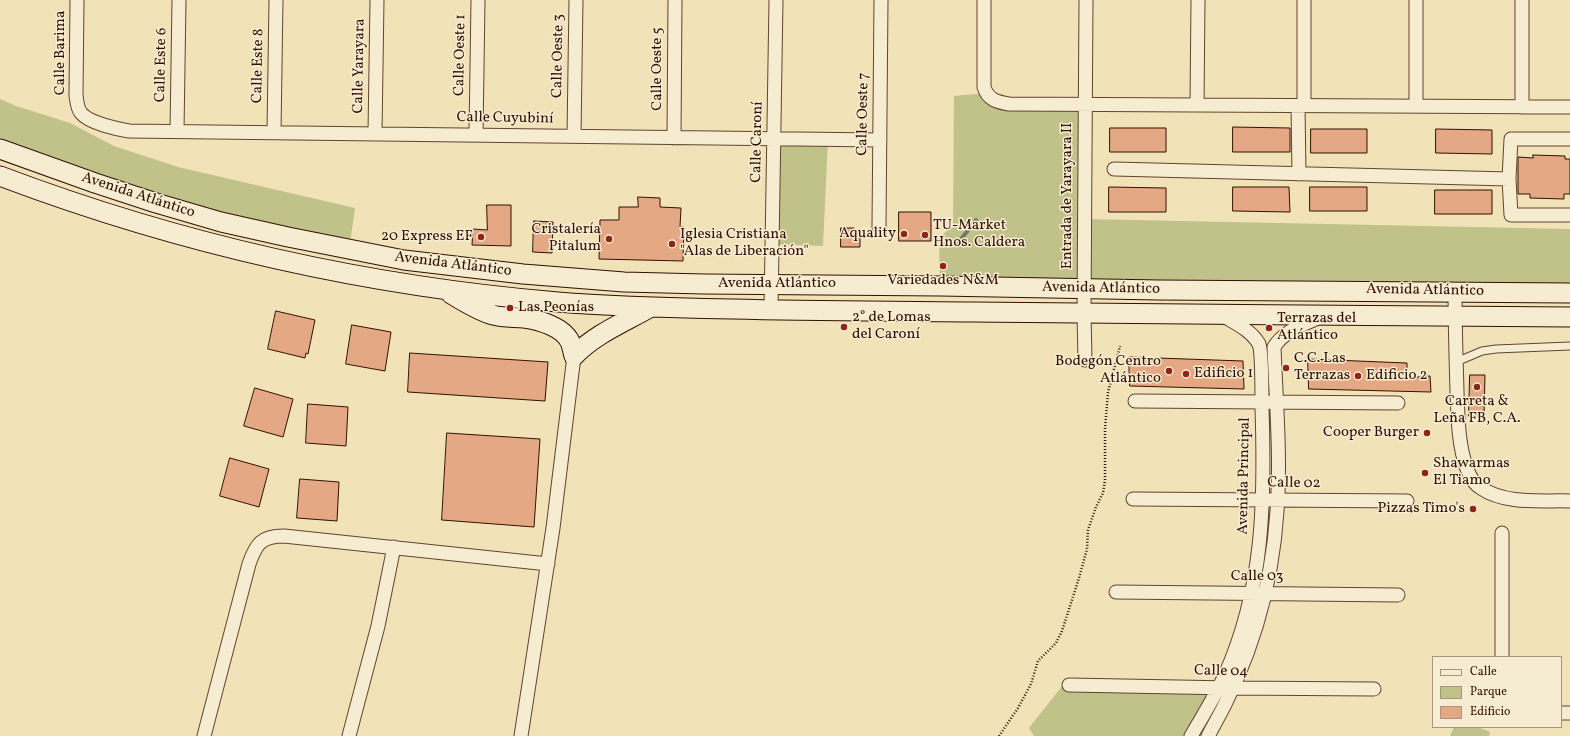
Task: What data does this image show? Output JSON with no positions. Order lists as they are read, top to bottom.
{
  "streets": {
    "main road": ["Avenida Atlántico"],
    "street": [
      "Calle Barima",
      "Calle Oeste 1",
      "Calle Oeste 3",
      "Calle Este 6",
      "Calle Este 8",
      "Calle Yarayara",
      "Calle Oeste 5",
      "Calle Oeste 7",
      "Calle Cuyubiní",
      "Calle Caroní",
      "Entrada de Yarayara II",
      "Avenida Principal",
      "Calle 02",
      "Calle 03",
      "Calle 04"
    ]
  },
  "crossings": [
    ["Calle Barima", "Calle Cuyubiní"],
    ["Calle Oeste 1", "Calle Cuyubiní"],
    ["Calle Oeste 3", "Calle Cuyubiní"],
    ["Calle Este 6", "Calle Cuyubiní"],
    ["Calle Este 8", "Calle Cuyubiní"],
    ["Calle Yarayara", "Calle Cuyubiní"],
    ["Calle Oeste 5", "Calle Cuyubiní"],
    ["Calle Oeste 7", "Calle Cuyubiní"],
    ["Calle Cuyubiní", "Calle Caroní"],
    ["Calle Caroní", "Avenida Atlántico"],
    ["Avenida Atlántico", "Entrada de Yarayara II"],
    ["Avenida Atlántico", "Avenida Principal"],
    ["Avenida Principal", "Calle 02"],
    ["Avenida Principal", "Calle 03"],
    ["Avenida Principal", "Calle 04"]
  ],
  "places": [
    "Aquality",
    "TU-Market Hnos. Caldera",
    "20 Express EF",
    "Cristalería Pitalum",
    "Iglesia Cristiana \"Alas de Liberación\"",
    "Variedades N&M",
    "Las Peonías",
    "2° de Lomas del Caroní",
    "Terrazas del Atlántico",
    "C.C. Las Terrazas",
    "Bodegón Centro Atlántico",
    "Edificio 1",
    "Edificio 2",
    "Carreta & Leña FB, C.A.",
    "Cooper Burger",
    "Shawarmas El Tiamo",
    "Pizzas Timo's"
  ],
  "legend": ["Calle", "Parque", "Edificio"]
}
